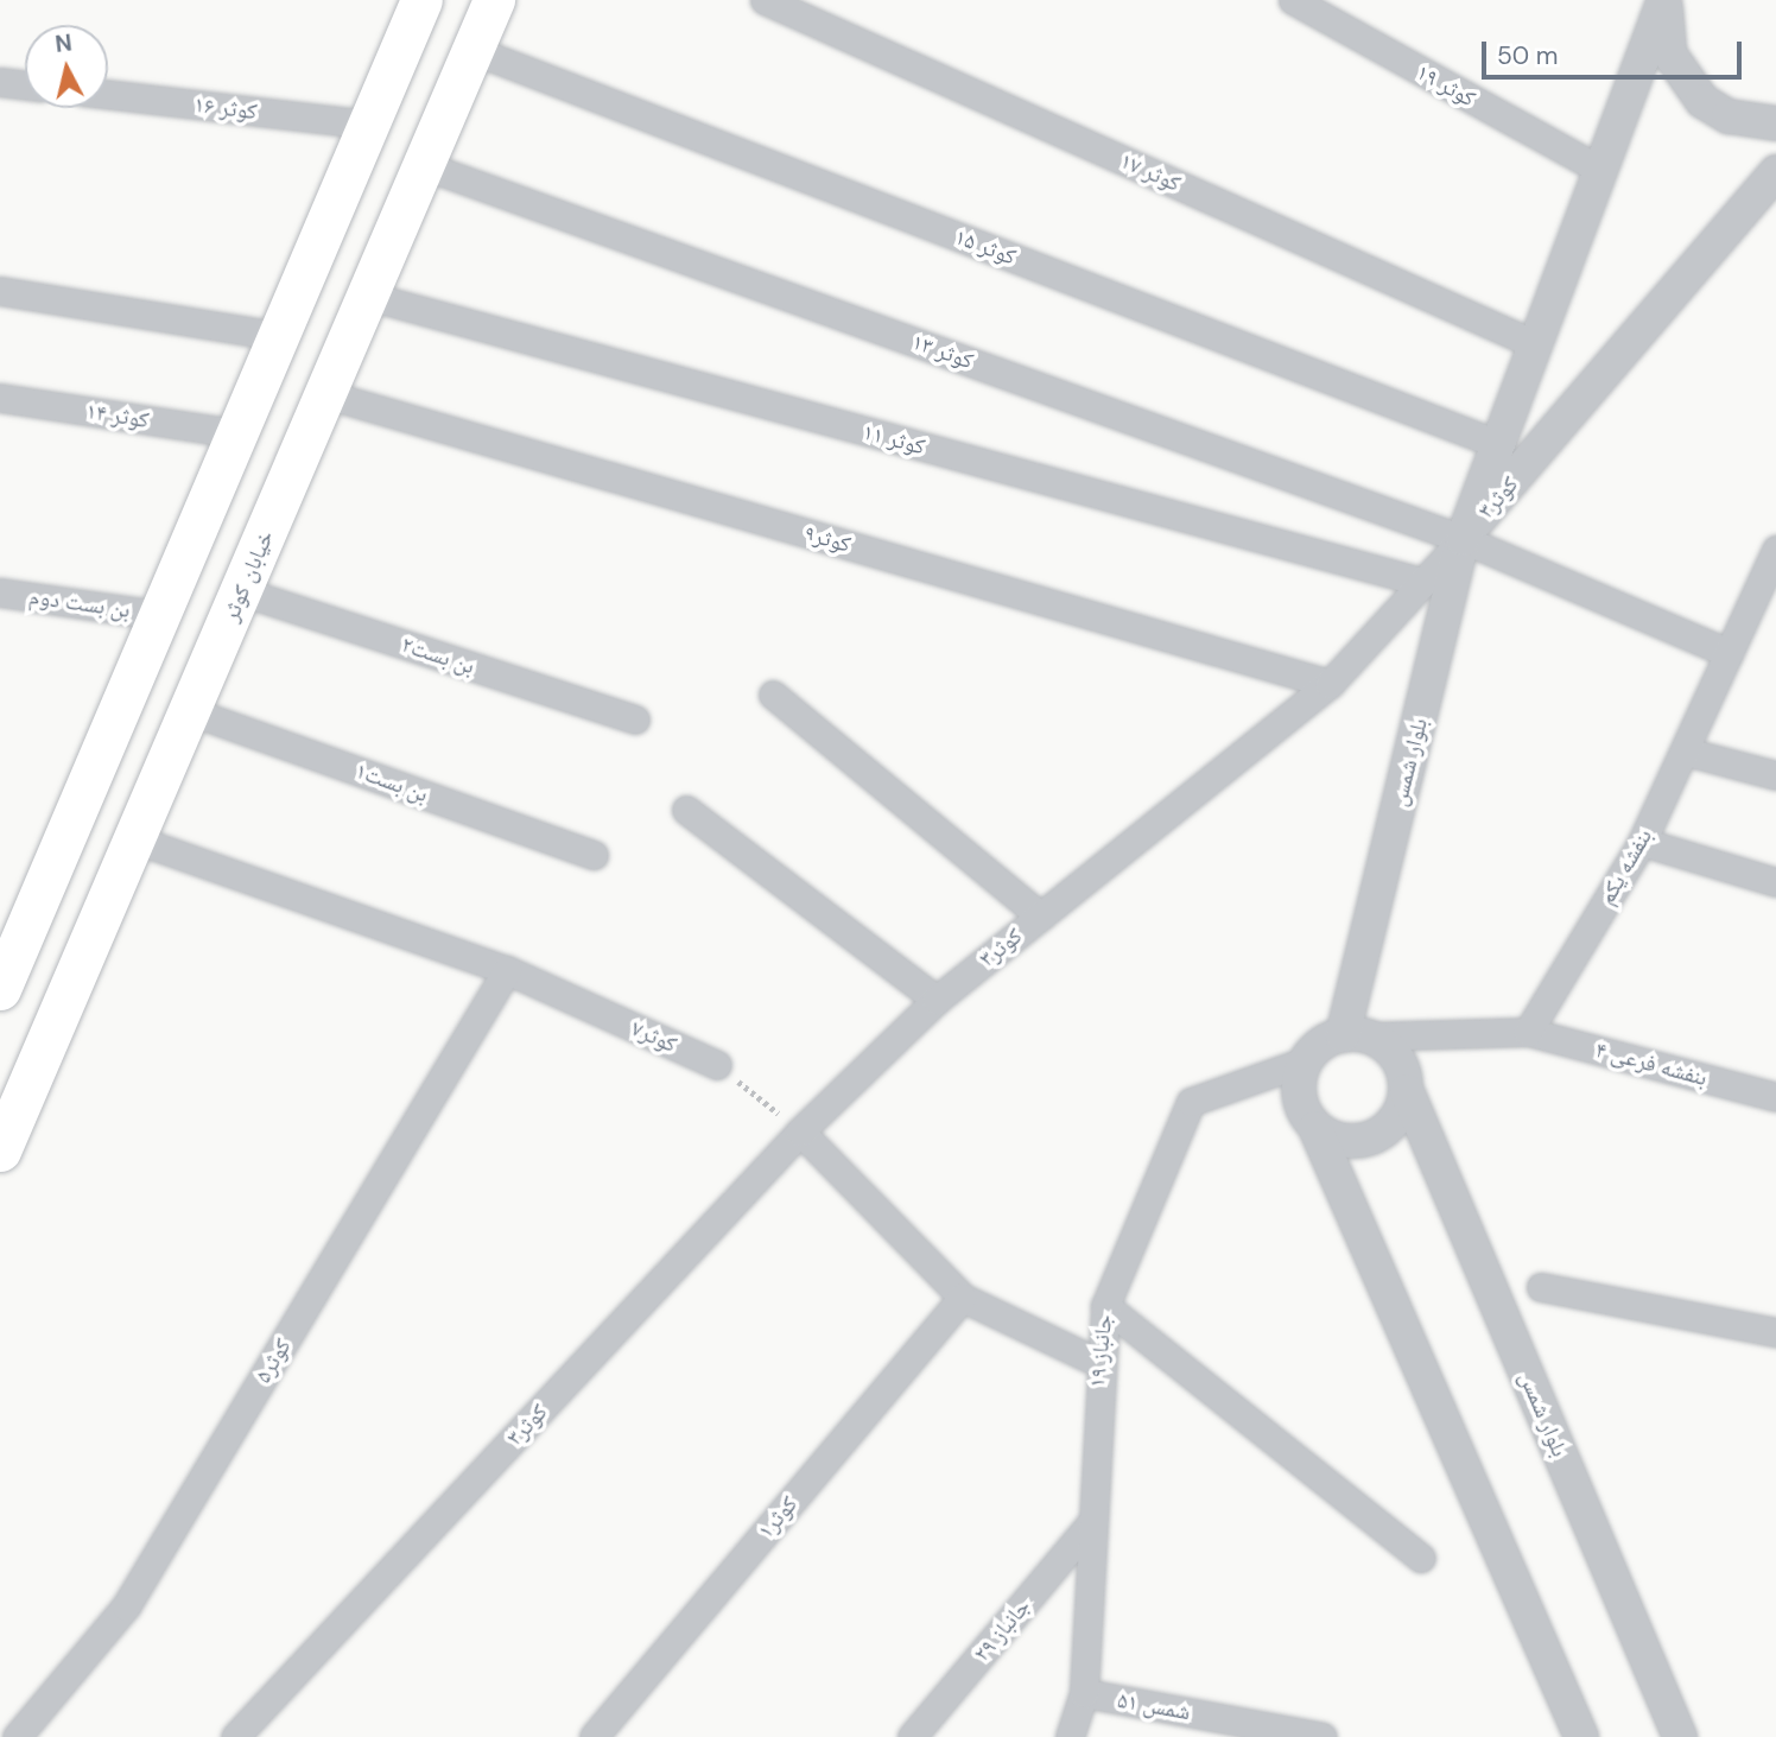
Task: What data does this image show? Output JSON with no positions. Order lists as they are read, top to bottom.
{
  "streets": {
    "main road": ["خیابان کوثر"],
    "street": [
      "کوثر ۱۹",
      "کوثر ۱۶",
      "کوثر ۱۷",
      "کوثر ۱۵",
      "کوثر ۱۳",
      "کوثر ۱۴",
      "کوثر ۱۱",
      "کوثر۳",
      "کوثر۹",
      "بن بست دوم",
      "بن بست۲",
      "بلوار شمس",
      "بن بست۱",
      "بنفشه یکم",
      "کوثر۷",
      "بنفشه فرعی ۴",
      "جانباز ۱۹",
      "کوثر۵",
      "کوثر۱",
      "جانباز ۲۹",
      "شمس ۵۱"
    ]
  },
  "crossings": [
    ["کوثر ۱۹", "بلوار شمس"],
    ["کوثر ۱۷", "بلوار شمس"],
    ["کوثر ۱۵", "خیابان کوثر"],
    ["کوثر ۱۵", "بلوار شمس"],
    ["کوثر ۱۳", "کوثر۳"],
    ["کوثر ۱۳", "خیابان کوثر"],
    ["کوثر ۱۳", "بلوار شمس"],
    ["کوثر ۱۳", "بنفشه یکم"],
    ["کوثر ۱۱", "کوثر۳"],
    ["کوثر ۱۱", "خیابان کوثر"],
    ["کوثر۳", "کوثر۹"],
    ["کوثر۳", "بلوار شمس"],
    ["کوثر۹", "خیابان کوثر"],
    ["خیابان کوثر", "بن بست۲"],
    ["خیابان کوثر", "بن بست۱"],
    ["خیابان کوثر", "کوثر۷"],
    ["بلوار شمس", "جانباز ۱۹"],
    ["بنفشه یکم", "بنفشه فرعی ۴"],
    ["کوثر۷", "کوثر۵"],
    ["جانباز ۱۹", "جانباز ۲۹"],
    ["جانباز ۱۹", "شمس ۵۱"]
  ],
  "scale_bar": "50 m",
  "north": "top"
}
